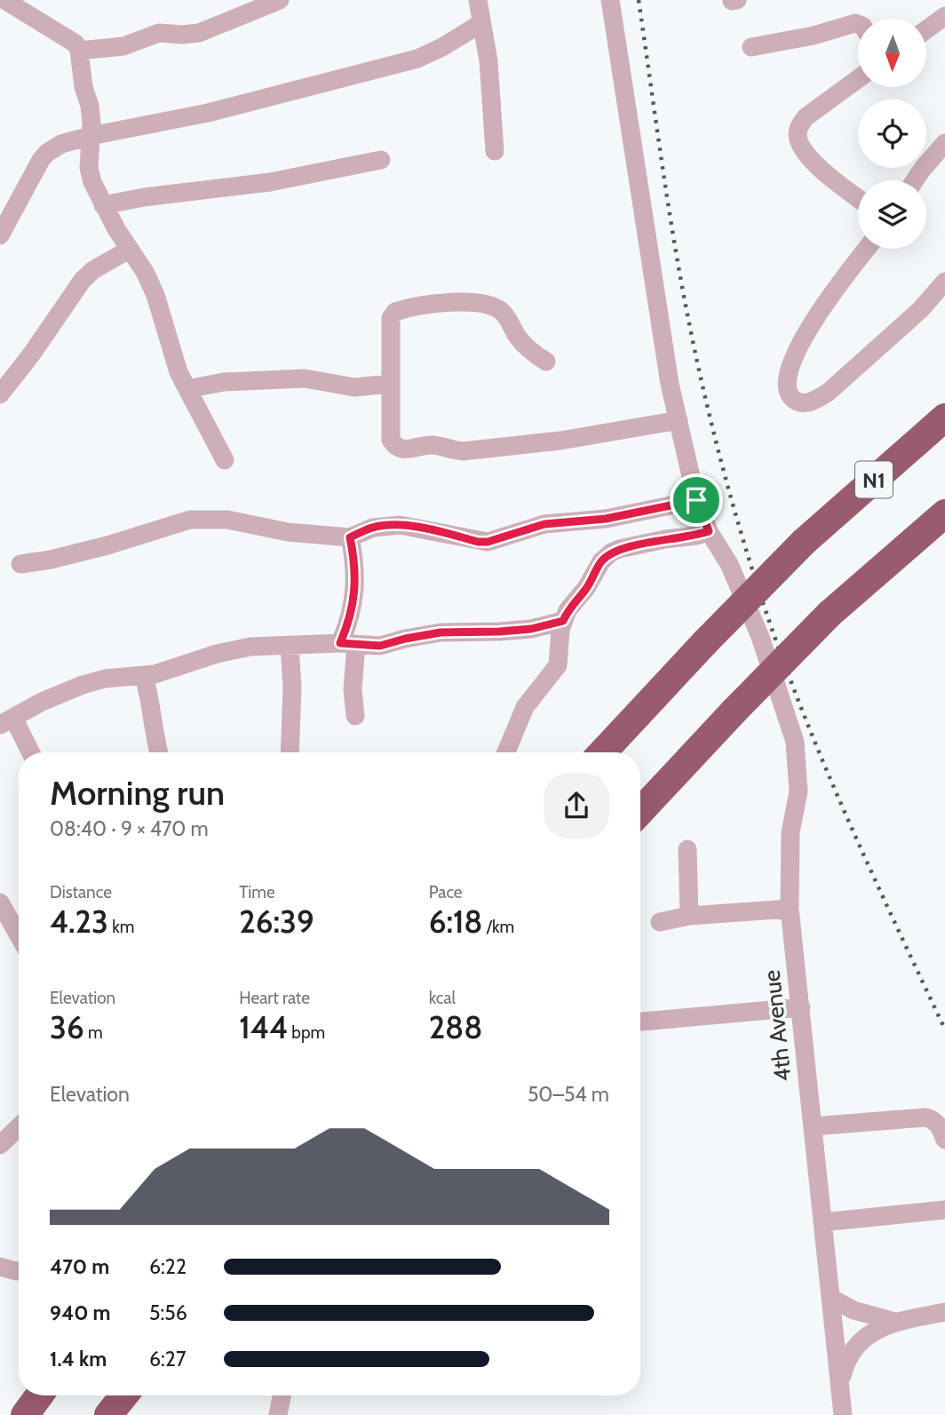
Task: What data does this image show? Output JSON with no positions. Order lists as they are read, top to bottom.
{
  "streets": {
    "highway": ["N1"],
    "street": ["4th Avenue"]
  },
  "north": "bottom",
  "page": {
    "heading": ["Morning run", "08:40 · 9 × 470 m"],
    "stats": [
      ["Distance", "4.23 km"],
      ["Time", "26:39"],
      ["Pace", "6:18 /km"],
      ["Elevation", "36 m"],
      ["Heart rate", "144 bpm"],
      ["kcal", "288"]
    ],
    "chart": ["Elevation", "50–54 m"],
    "list": [
      {
        "name": "470 m",
        "note": "6:22"
      },
      {
        "name": "940 m",
        "note": "5:56"
      },
      {
        "name": "1.4 km",
        "note": "6:27"
      }
    ]
  }
}
